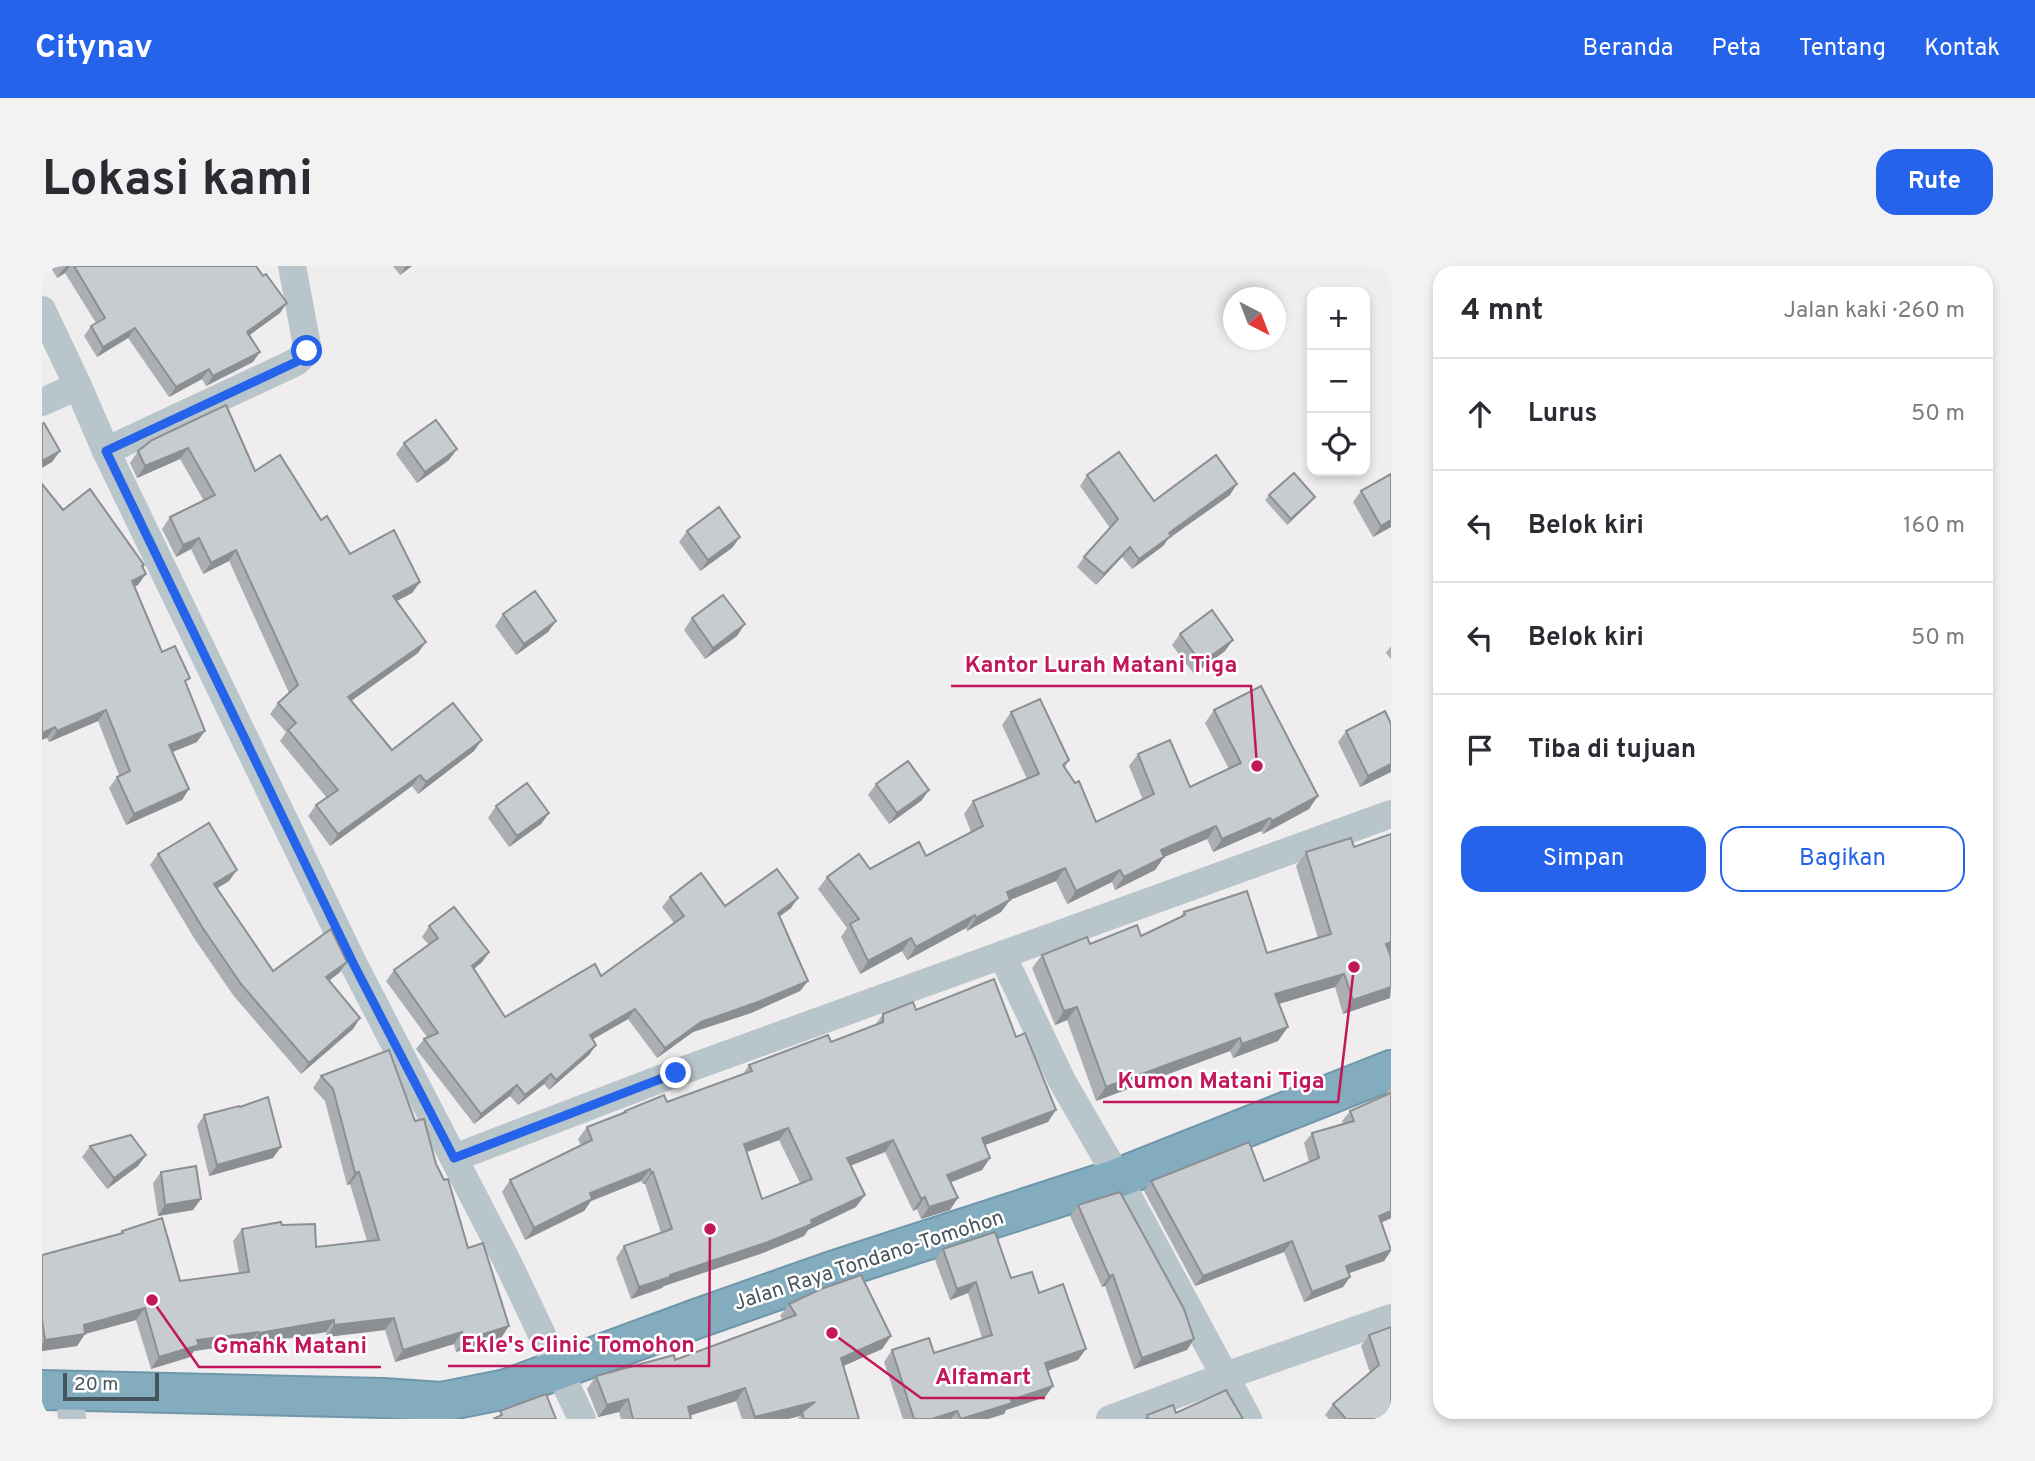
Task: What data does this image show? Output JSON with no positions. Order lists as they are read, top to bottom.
{
  "streets": {
    "highway": ["Jalan Raya Tondano-Tomohon"]
  },
  "places": [
    "Kantor Lurah Matani Tiga",
    "Kumon Matani Tiga",
    "Ekle's Clinic Tomohon",
    "Gmahk Matani",
    "Alfamart"
  ],
  "scale_bar": "20 m",
  "north": "bottom right",
  "page": {
    "header": "Citynav",
    "nav": [
      "Beranda",
      "Peta",
      "Tentang",
      "Kontak"
    ],
    "buttons": [
      "Rute",
      ["Simpan", "Bagikan"]
    ],
    "title": "Lokasi kami",
    "heading": ["4 mnt", "Jalan kaki · 260 m"],
    "map_buttons": ["+", "−"],
    "list": [
      ["Lurus", "50 m"],
      ["Belok kiri", "160 m"],
      ["Belok kiri", "50 m"],
      "Tiba di tujuan"
    ],
    "scale": "20 m"
  }
}
